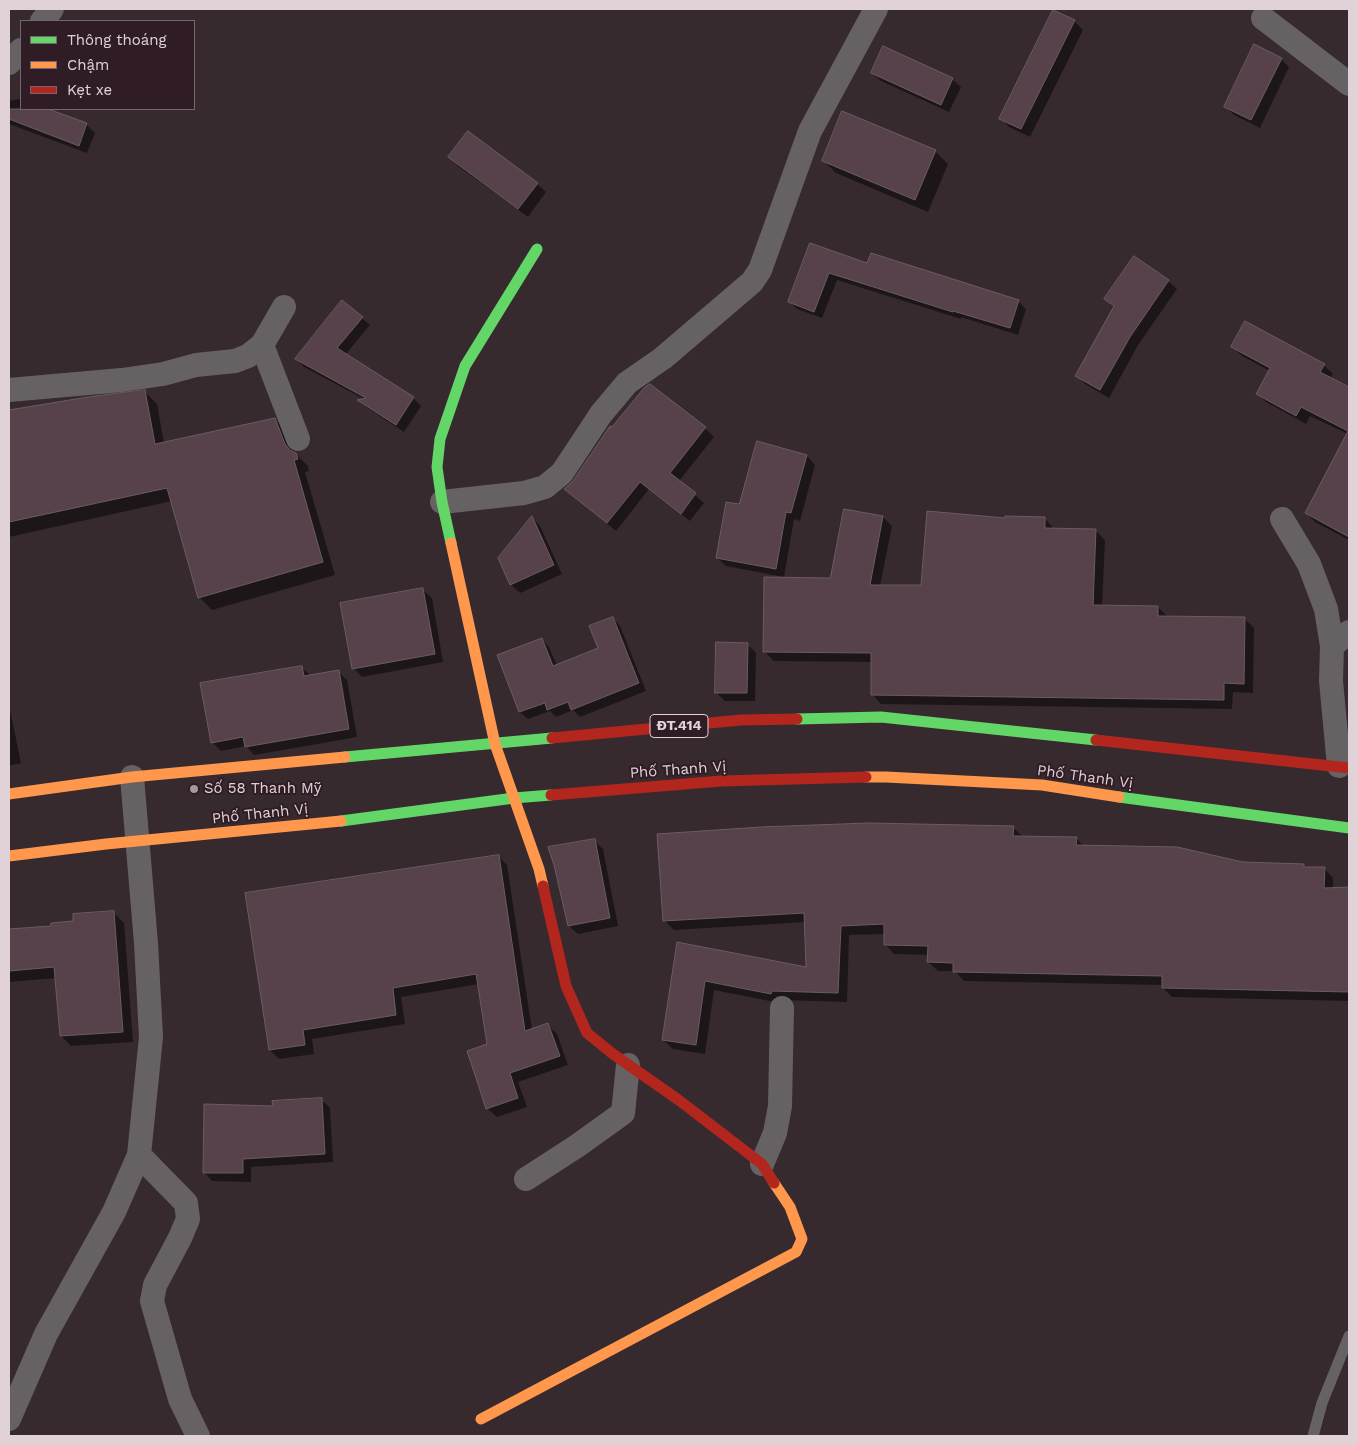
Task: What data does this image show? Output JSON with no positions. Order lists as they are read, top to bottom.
{
  "streets": {
    "main road": ["ĐT.414", "Phố Thanh Vị"]
  },
  "places": ["Số 58 Thanh Mỹ"],
  "legend": ["Thông thoáng", "Chậm", "Kẹt xe"]
}
